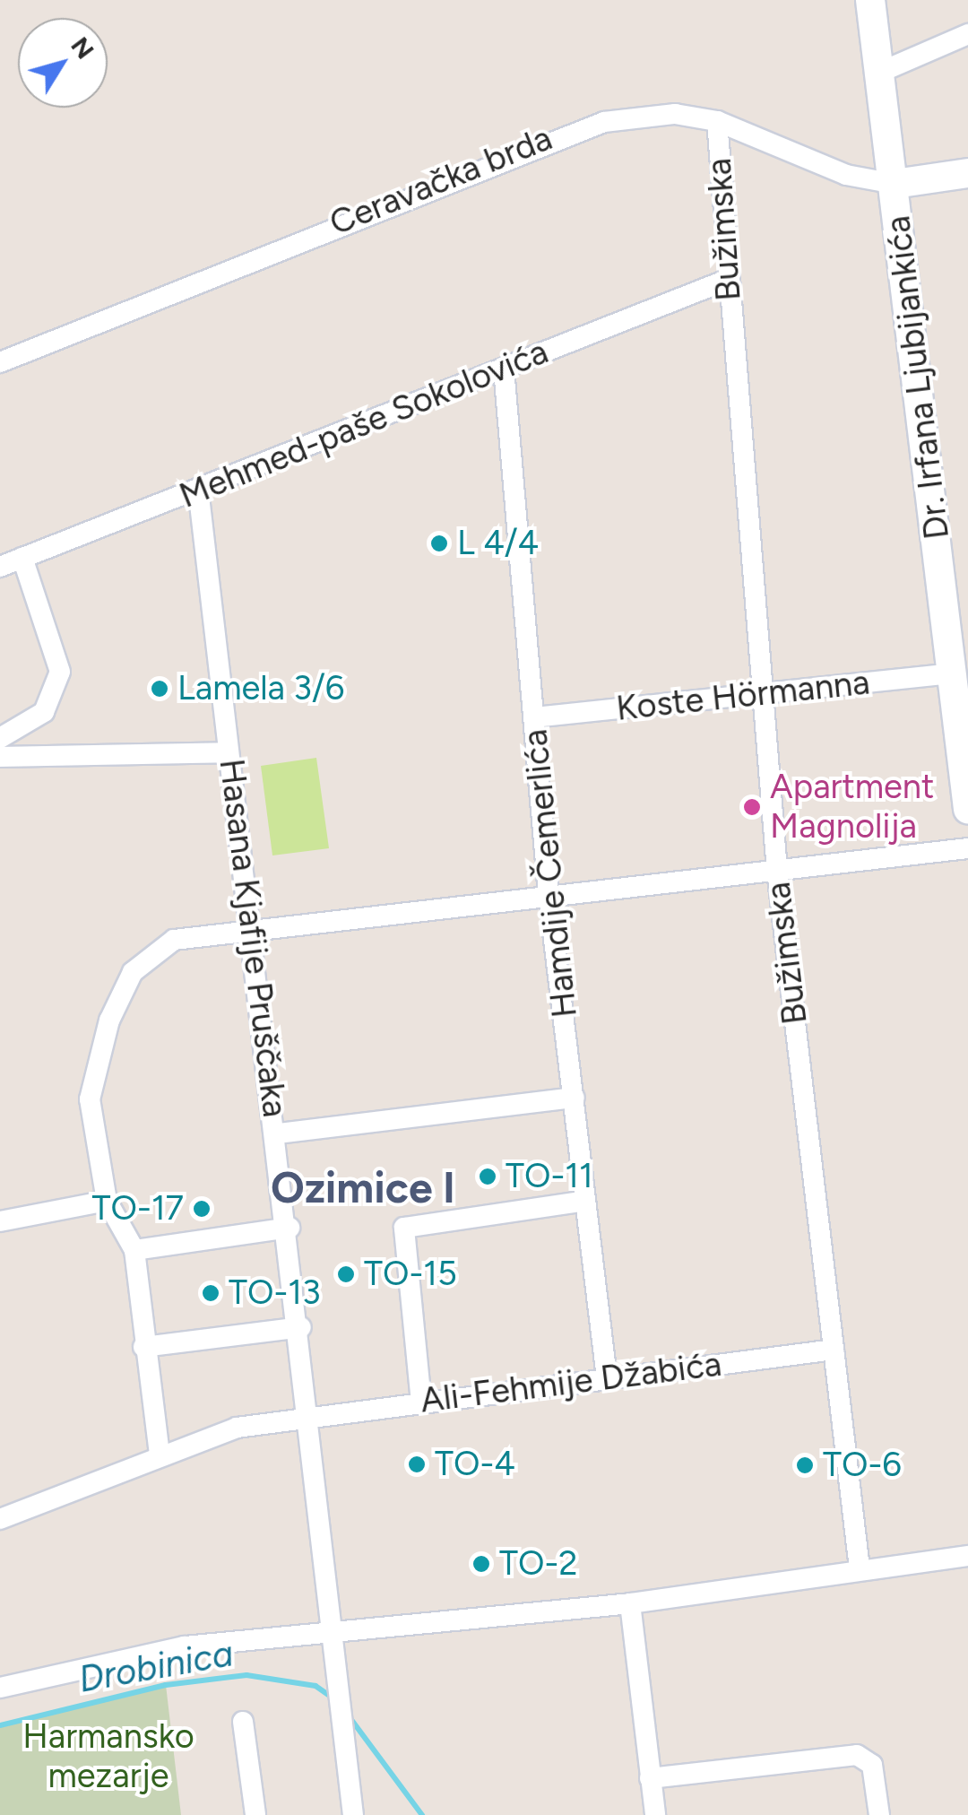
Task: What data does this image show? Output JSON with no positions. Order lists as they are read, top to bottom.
{
  "streets": {
    "main road": ["Dr. Irfana Ljubijankića"],
    "street": [
      "Ceravačka brda",
      "Bužimska",
      "Mehmed-paše Sokolovića",
      "Koste Hörmanna",
      "Hamdije Čemerlića",
      "Hasana Kjafije Pruščaka",
      "Ali-Fehmije Džabića"
    ]
  },
  "crossings": [
    ["Ceravačka brda", "Bužimska"],
    ["Ceravačka brda", "Dr. Irfana Ljubijankića"],
    ["Bužimska", "Mehmed-paše Sokolovića"],
    ["Bužimska", "Koste Hörmanna"],
    ["Bužimska", "Ali-Fehmije Džabića"],
    ["Dr. Irfana Ljubijankića", "Koste Hörmanna"],
    ["Mehmed-paše Sokolovića", "Hamdije Čemerlića"],
    ["Mehmed-paše Sokolovića", "Hasana Kjafije Pruščaka"],
    ["Koste Hörmanna", "Hamdije Čemerlića"],
    ["Hamdije Čemerlića", "Ali-Fehmije Džabića"],
    ["Hasana Kjafije Pruščaka", "Ali-Fehmije Džabića"]
  ],
  "districts": ["Ozimice I"],
  "water": ["Drobinica"],
  "parks": ["Harmansko mezarje"],
  "places": [
    "L 4/4",
    "Lamela 3/6",
    "Apartment Magnolija",
    "TO-11",
    "TO-17",
    "TO-15",
    "TO-13",
    "TO-4",
    "TO-6",
    "TO-2"
  ],
  "north": "top right"
}
